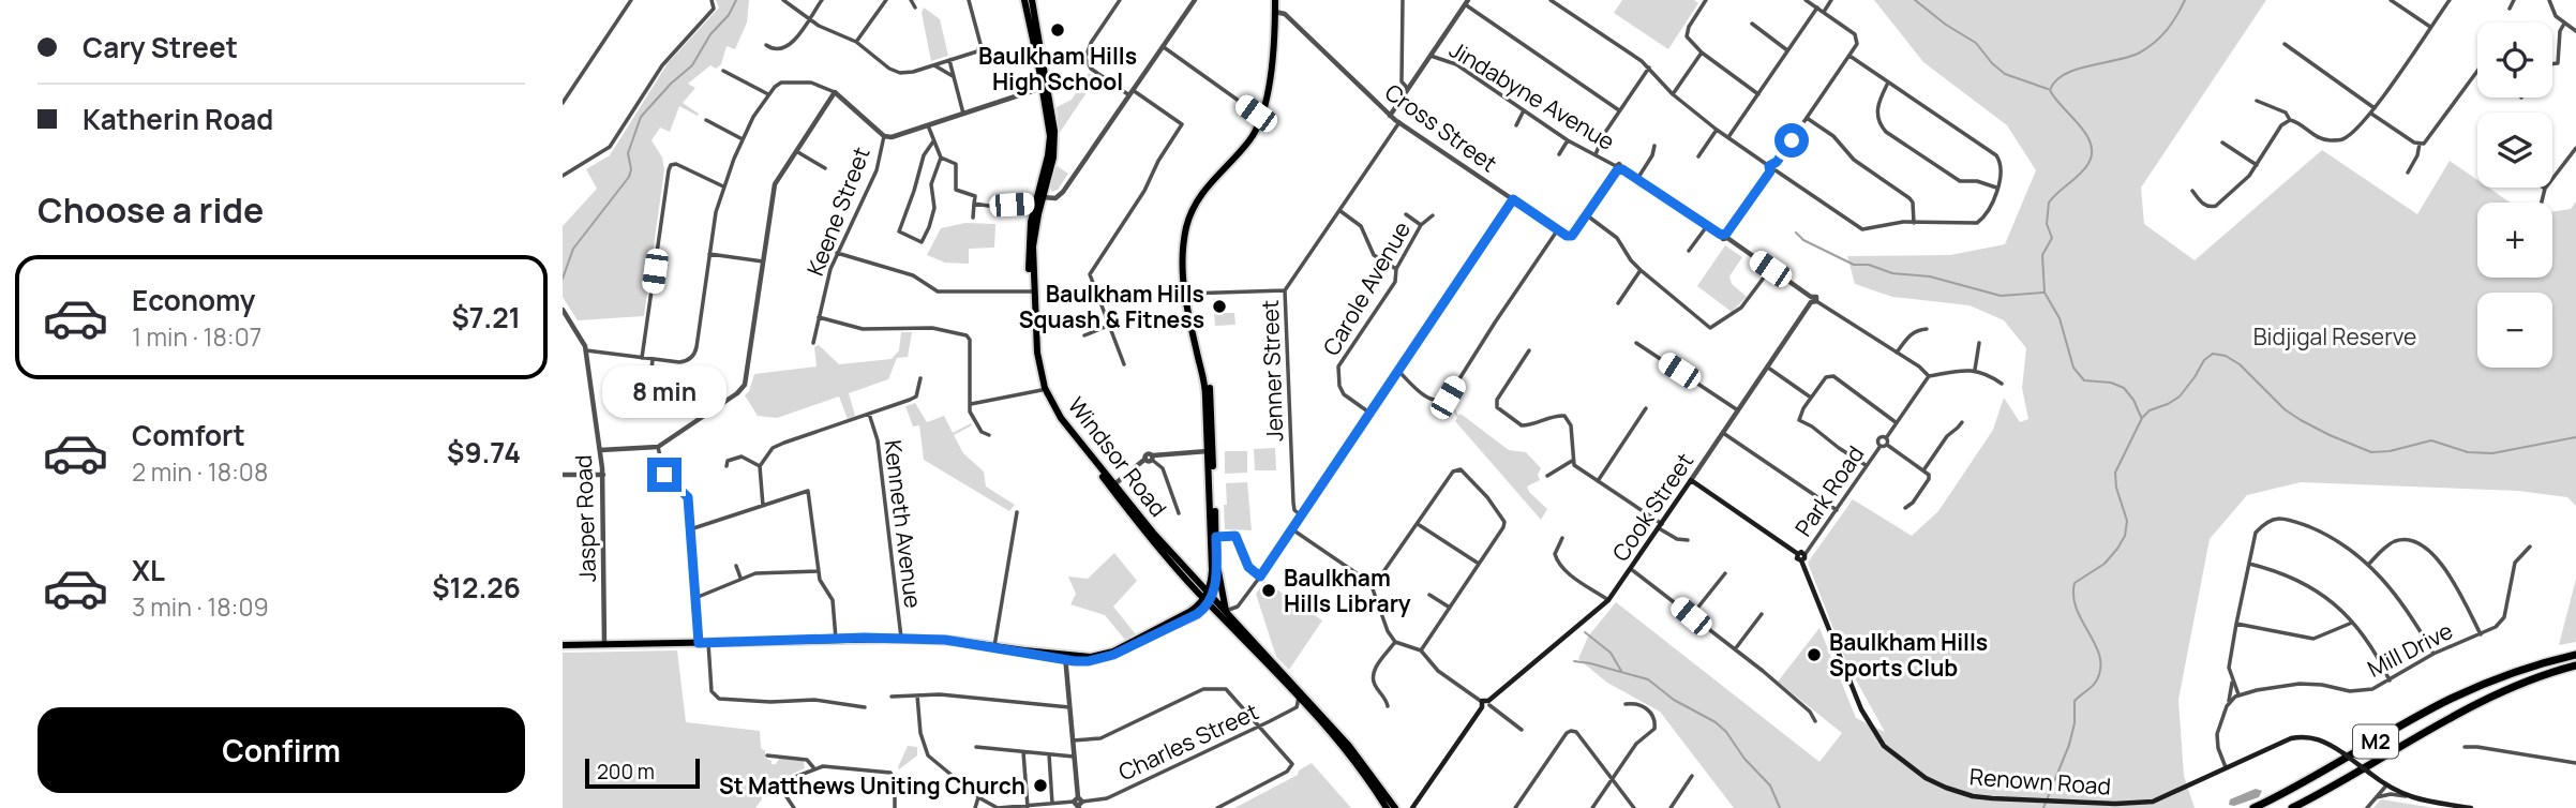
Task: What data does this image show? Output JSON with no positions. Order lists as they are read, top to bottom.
{
  "streets": {
    "highway": ["M2"],
    "main road": [
      "Windsor Road",
      "Park Road",
      "Cook Street",
      "Renown Road"
    ],
    "street": [
      "Jindabyne Avenue",
      "Cross Street",
      "Keene Street",
      "Carole Avenue",
      "Jenner Street",
      "Jasper Road",
      "Kenneth Avenue",
      "Mill Drive",
      "Charles Street"
    ]
  },
  "crossings": [
    ["Cross Street", "Jenner Street"],
    ["Windsor Road", "Charles Street"],
    ["Park Road", "Cook Street"],
    ["Park Road", "Renown Road"]
  ],
  "parks": ["Bidjigal Reserve"],
  "places": [
    "Baulkham Hills High School",
    "Baulkham Hills Squash & Fitness",
    "Baulkham Hills Library",
    "Baulkham Hills Sports Club",
    "St Matthews Uniting Church"
  ],
  "scale_bar": "200 m",
  "page": {
    "banner": ["Cary Street", "Katherin Road"],
    "map_buttons": ["+", "−"],
    "heading": "Choose a ride",
    "list": [
      {
        "name": "Economy",
        "note": "1 min · 18:07",
        "value": "$7.21"
      },
      {
        "name": "Comfort",
        "note": "2 min · 18:08",
        "value": "$9.74"
      },
      {
        "name": "XL",
        "note": "3 min · 18:09",
        "value": "$12.26"
      }
    ],
    "bubble": "8 min",
    "buttons": "Confirm",
    "scale": "200 m"
  }
}
